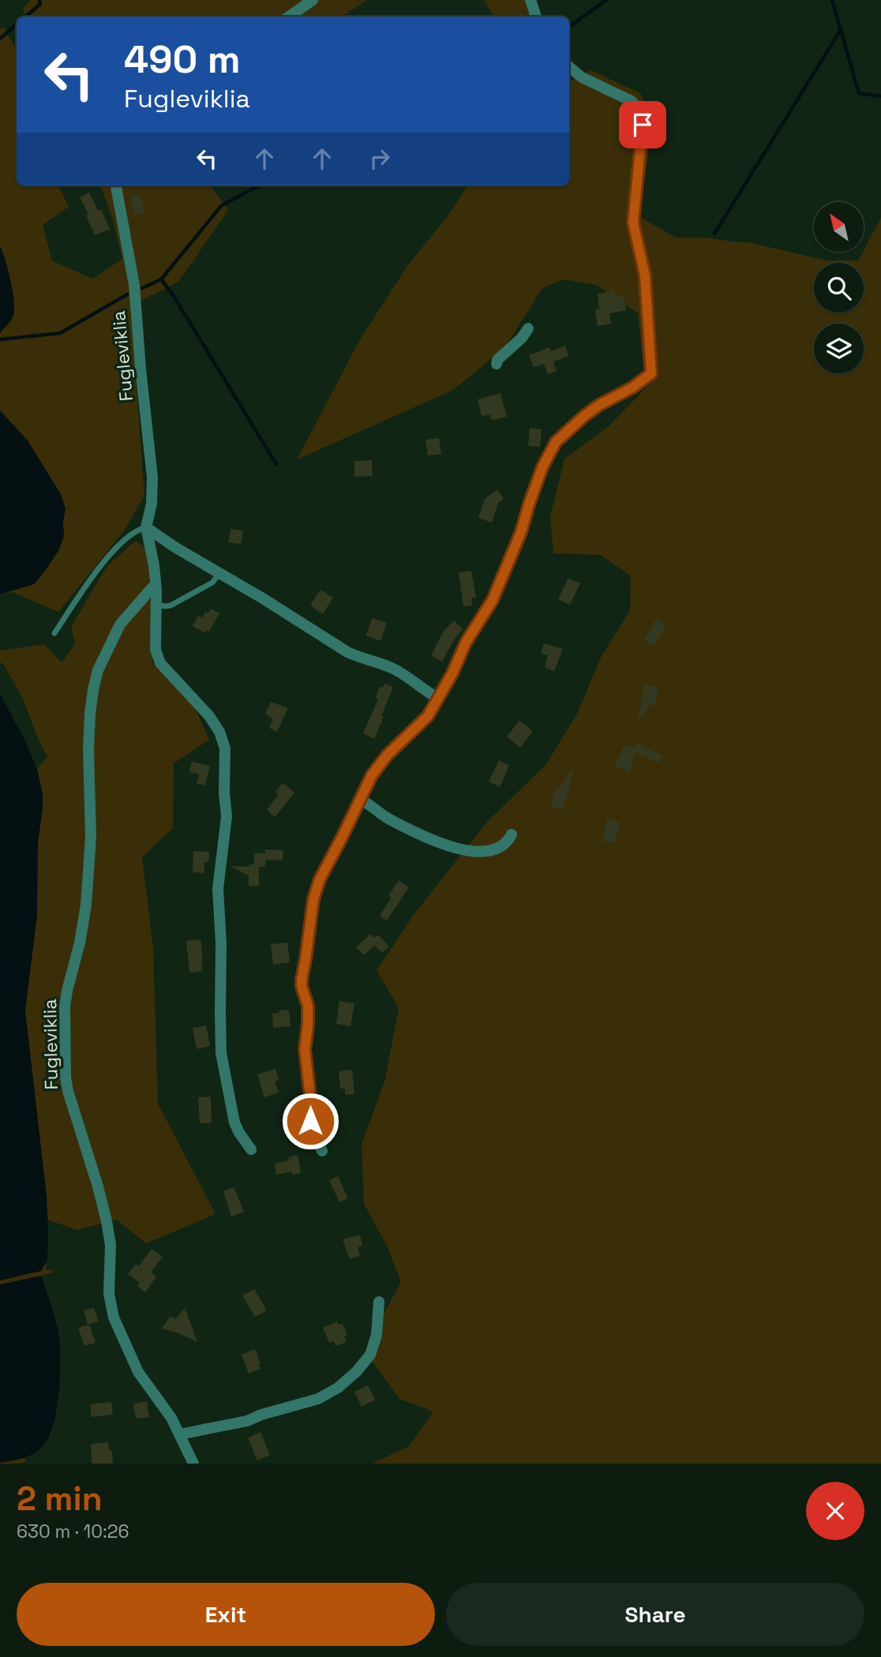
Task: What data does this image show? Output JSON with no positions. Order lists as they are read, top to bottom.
{
  "streets": {
    "street": ["Fugleviklia"]
  },
  "north": "top left",
  "page": {
    "turn": ["490 m", "Fugleviklia"],
    "heading": ["2 min", "630 m · 10:26"],
    "buttons": ["Exit", "Share"]
  }
}
